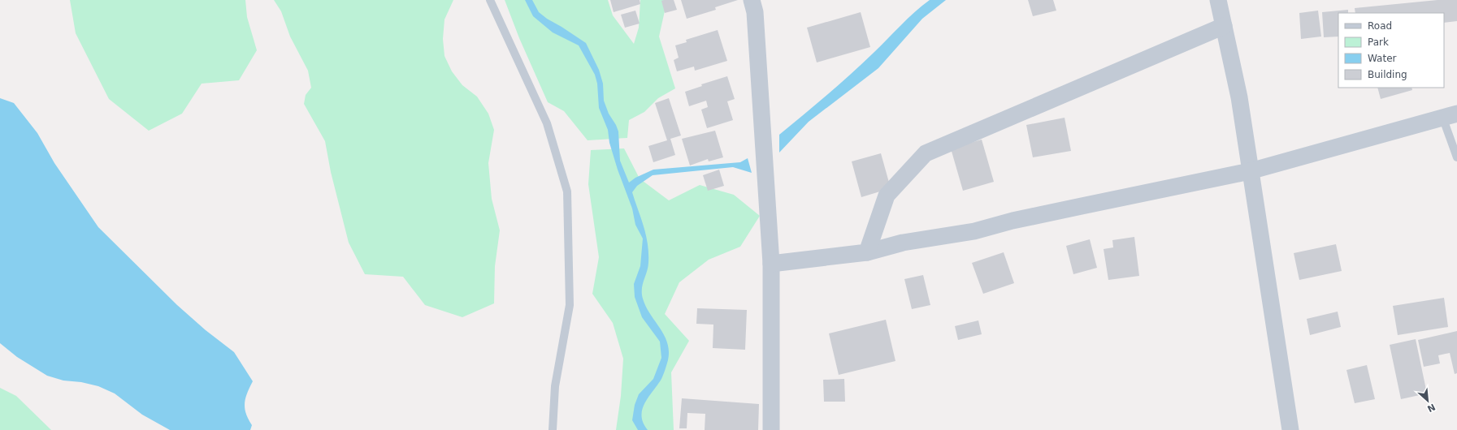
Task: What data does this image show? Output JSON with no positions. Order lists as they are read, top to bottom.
{
  "legend": [
    "Road",
    "Park",
    "Water",
    "Building"
  ],
  "north": "bottom right"
}
